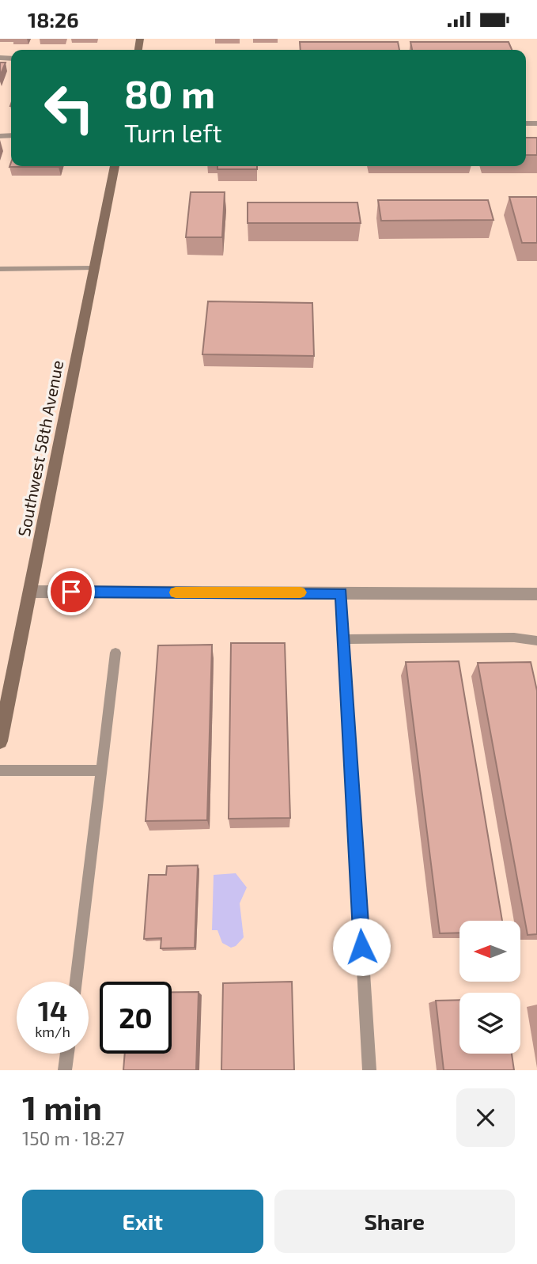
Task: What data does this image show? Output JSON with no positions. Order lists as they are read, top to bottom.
{
  "streets": {
    "main road": ["Southwest 58th Avenue"]
  },
  "north": "left",
  "page": {
    "status": "18:26",
    "turn": ["80 m", "Turn left"],
    "speed": "14 km/h",
    "limit": "20",
    "heading": ["1 min", "150 m · 18:27"],
    "buttons": ["Exit", "Share"]
  }
}
